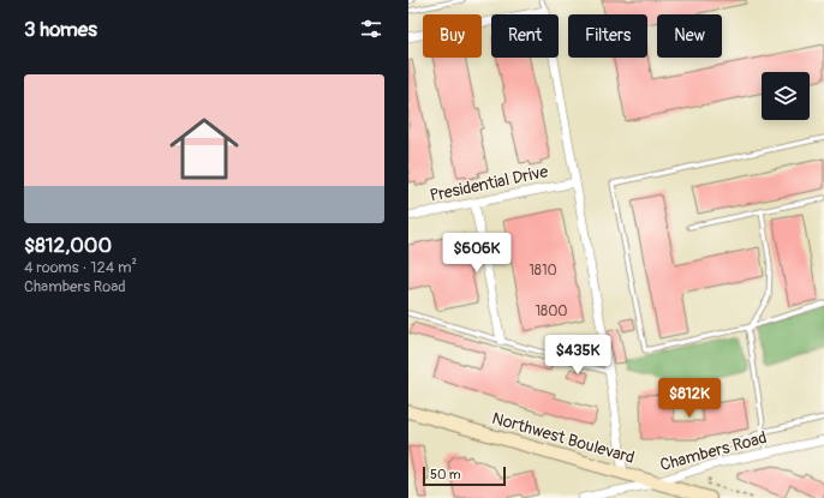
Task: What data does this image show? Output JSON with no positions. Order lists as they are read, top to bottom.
{
  "streets": {
    "main road": ["Northwest Boulevard"],
    "street": ["Presidential Drive", "Chambers Road"]
  },
  "crossings": [
    ["Northwest Boulevard", "Chambers Road"]
  ],
  "house_numbers": ["1810", "1800"],
  "scale_bar": "50 m",
  "page": {
    "heading": "3 homes",
    "chip": [
      "Buy",
      "Rent",
      "Filters",
      "New"
    ],
    "list": [
      {
        "name": "$812,000",
        "note": "4 rooms · 124 m² · Chambers Road"
      }
    ],
    "price": ["$606K", "$435K", "$812K"],
    "scale": "50 m"
  }
}
